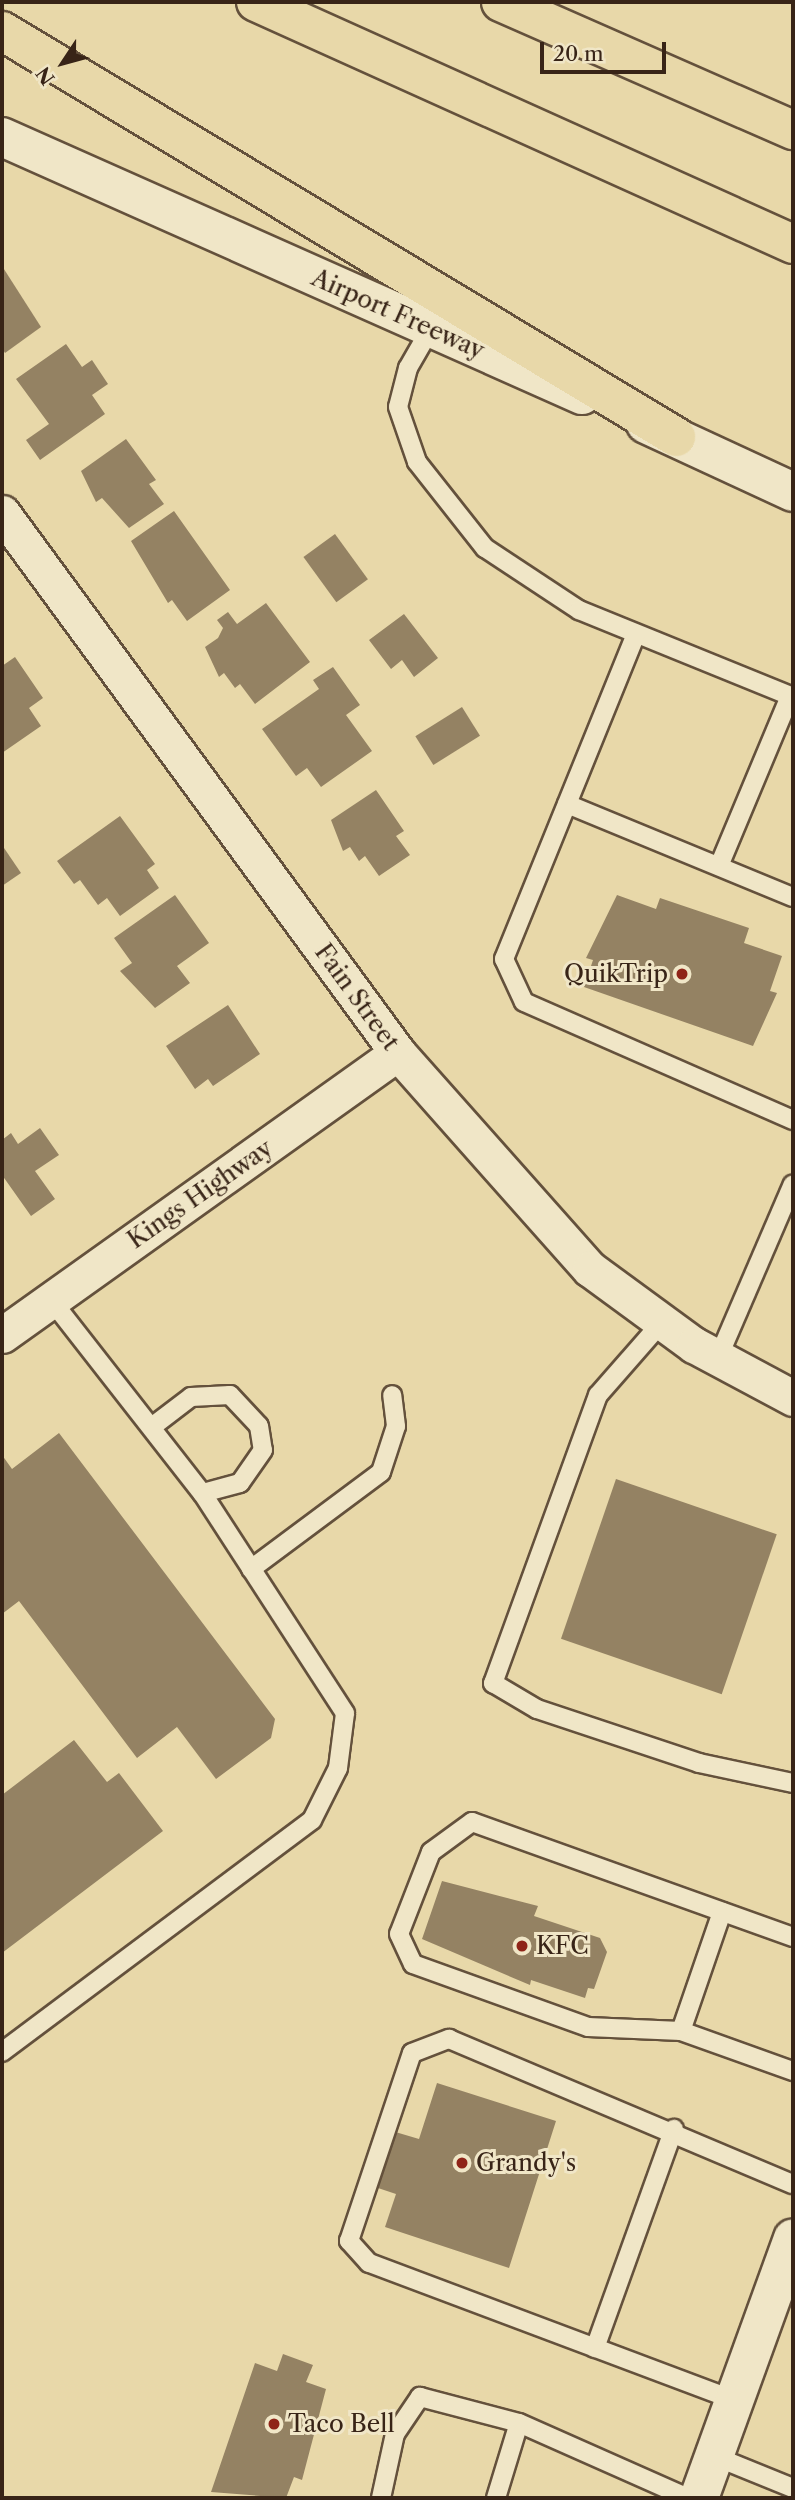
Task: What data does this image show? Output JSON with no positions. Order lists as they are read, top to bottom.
{
  "streets": {
    "main road": ["Airport Freeway"],
    "street": ["Fain Street", "Kings Highway"]
  },
  "crossings": [
    ["Fain Street", "Kings Highway"]
  ],
  "places": [
    "QuikTrip",
    "KFC",
    "Grandy's",
    "Taco Bell"
  ],
  "scale_bar": "20 m",
  "north": "bottom left"
}
